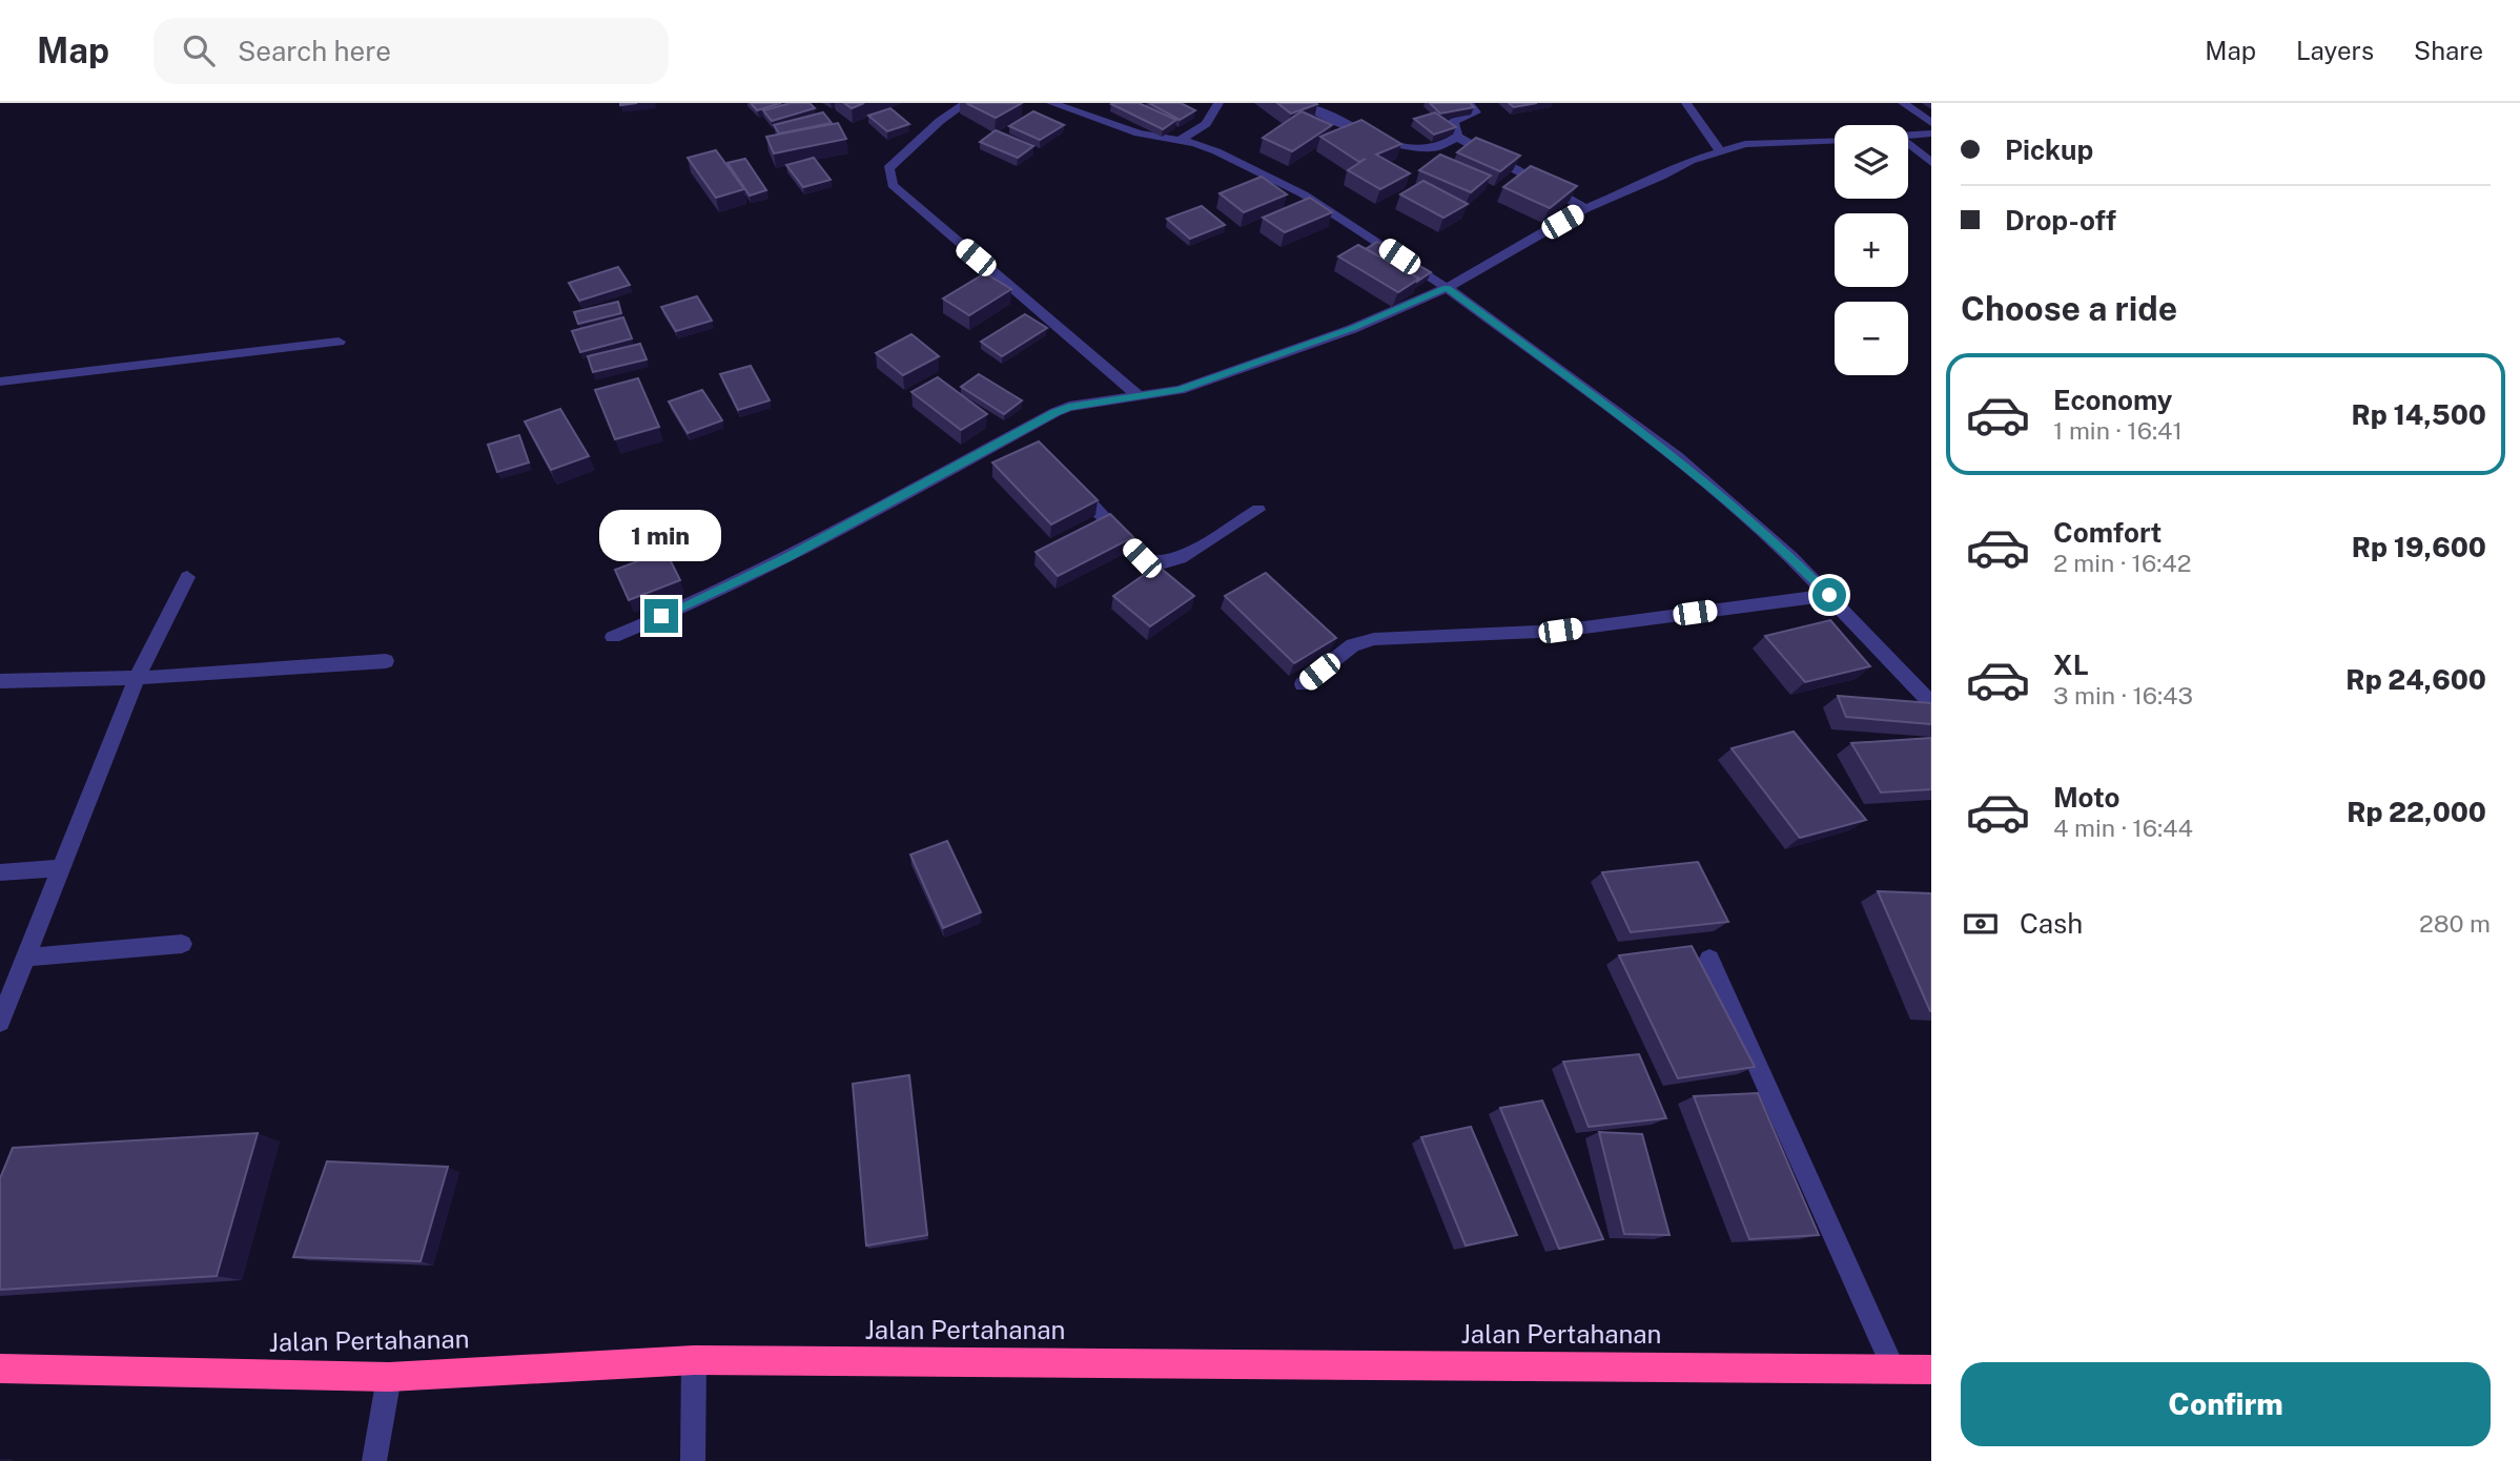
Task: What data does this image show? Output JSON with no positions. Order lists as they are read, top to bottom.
{
  "streets": {
    "highway": ["Jalan Pertahanan"]
  },
  "page": {
    "header": "Map",
    "search": "Search here",
    "nav": ["Map", "Layers", "Share"],
    "banner": ["Pickup", "Drop-off"],
    "map_buttons": ["+", "−"],
    "heading": "Choose a ride",
    "list": [
      {
        "name": "Economy",
        "note": "1 min · 16:41",
        "value": "Rp 14,500"
      },
      {
        "name": "Comfort",
        "note": "2 min · 16:42",
        "value": "Rp 19,600"
      },
      {
        "name": "XL",
        "note": "3 min · 16:43",
        "value": "Rp 24,600"
      },
      {
        "name": "Moto",
        "note": "4 min · 16:44",
        "value": "Rp 22,000"
      }
    ],
    "bubble": "1 min",
    "pay": ["Cash", "280 m"],
    "buttons": "Confirm"
  }
}
